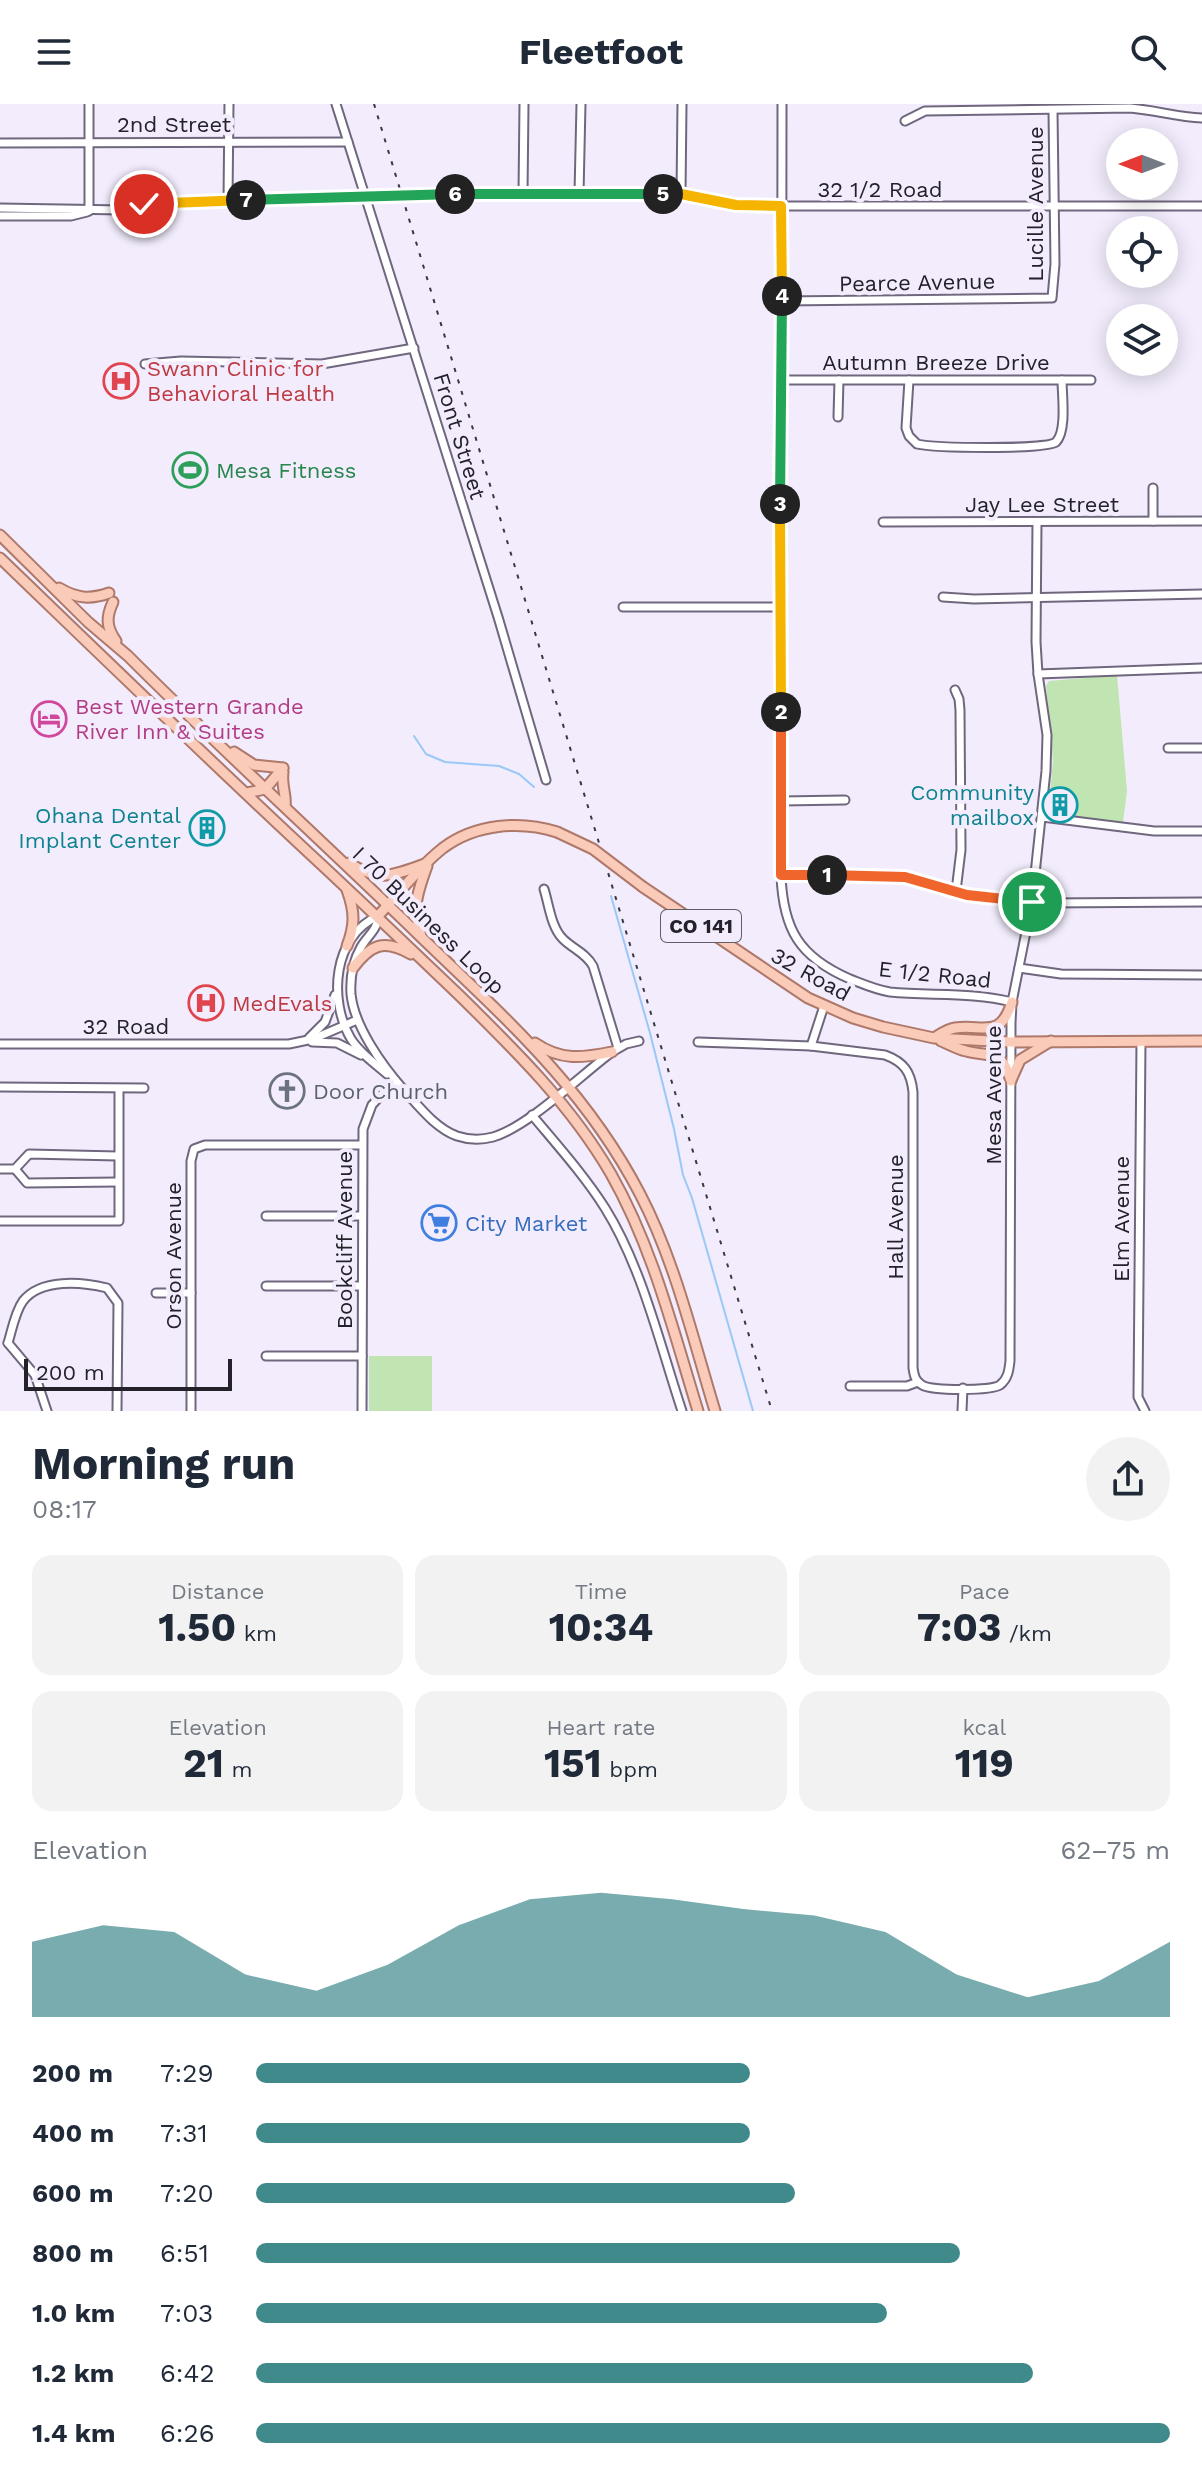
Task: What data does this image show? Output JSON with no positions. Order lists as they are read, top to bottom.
{
  "streets": {
    "main road": ["I 70 Business Loop", "CO 141", "32 Road"],
    "street": [
      "2nd Street",
      "32 1/2 Road",
      "Lucille Avenue",
      "Pearce Avenue",
      "Autumn Breeze Drive",
      "Front Street",
      "Jay Lee Street",
      "E 1/2 Road",
      "Mesa Avenue",
      "Hall Avenue",
      "Elm Avenue",
      "Bookcliff Avenue",
      "Orson Avenue"
    ]
  },
  "crossings": [
    ["2nd Street", "Front Street"],
    ["32 1/2 Road", "Lucille Avenue"],
    ["32 1/2 Road", "Front Street"],
    ["32 1/2 Road", "E 1/2 Road"],
    ["Lucille Avenue", "Pearce Avenue"],
    ["Pearce Avenue", "E 1/2 Road"],
    ["Autumn Breeze Drive", "E 1/2 Road"],
    ["Jay Lee Street", "Mesa Avenue"],
    ["I 70 Business Loop", "32 Road"],
    ["32 Road", "Mesa Avenue"],
    ["32 Road", "Elm Avenue"],
    ["32 Road", "Bookcliff Avenue"],
    ["E 1/2 Road", "Mesa Avenue"],
    ["Bookcliff Avenue", "Orson Avenue"]
  ],
  "places": {
    "hospital": ["Swann Clinic for Behavioral Health", "MedEvals"],
    "sports": ["Mesa Fitness"],
    "hotel": ["Best Western Grande River Inn & Suites"],
    "building": ["Community mailbox", "Ohana Dental Implant Center"],
    "church": ["Door Church"],
    "supermarket": ["City Market"]
  },
  "scale_bar": "200 m",
  "north": "left",
  "page": {
    "header": "Fleetfoot",
    "pins": [
      "5",
      "6",
      "7",
      "4",
      "3",
      "2",
      "1"
    ],
    "scale": "200 m",
    "heading": ["Morning run", "08:17"],
    "stats": [
      ["Distance", "1.50 km"],
      ["Time", "10:34"],
      ["Pace", "7:03 /km"],
      ["Elevation", "21 m"],
      ["Heart rate", "151 bpm"],
      ["kcal", "119"]
    ],
    "chart": ["Elevation", "62–75 m"],
    "list": [
      {
        "name": "200 m",
        "note": "7:29"
      },
      {
        "name": "400 m",
        "note": "7:31"
      },
      {
        "name": "600 m",
        "note": "7:20"
      },
      {
        "name": "800 m",
        "note": "6:51"
      },
      {
        "name": "1.0 km",
        "note": "7:03"
      },
      {
        "name": "1.2 km",
        "note": "6:42"
      },
      {
        "name": "1.4 km",
        "note": "6:26"
      }
    ]
  }
}
